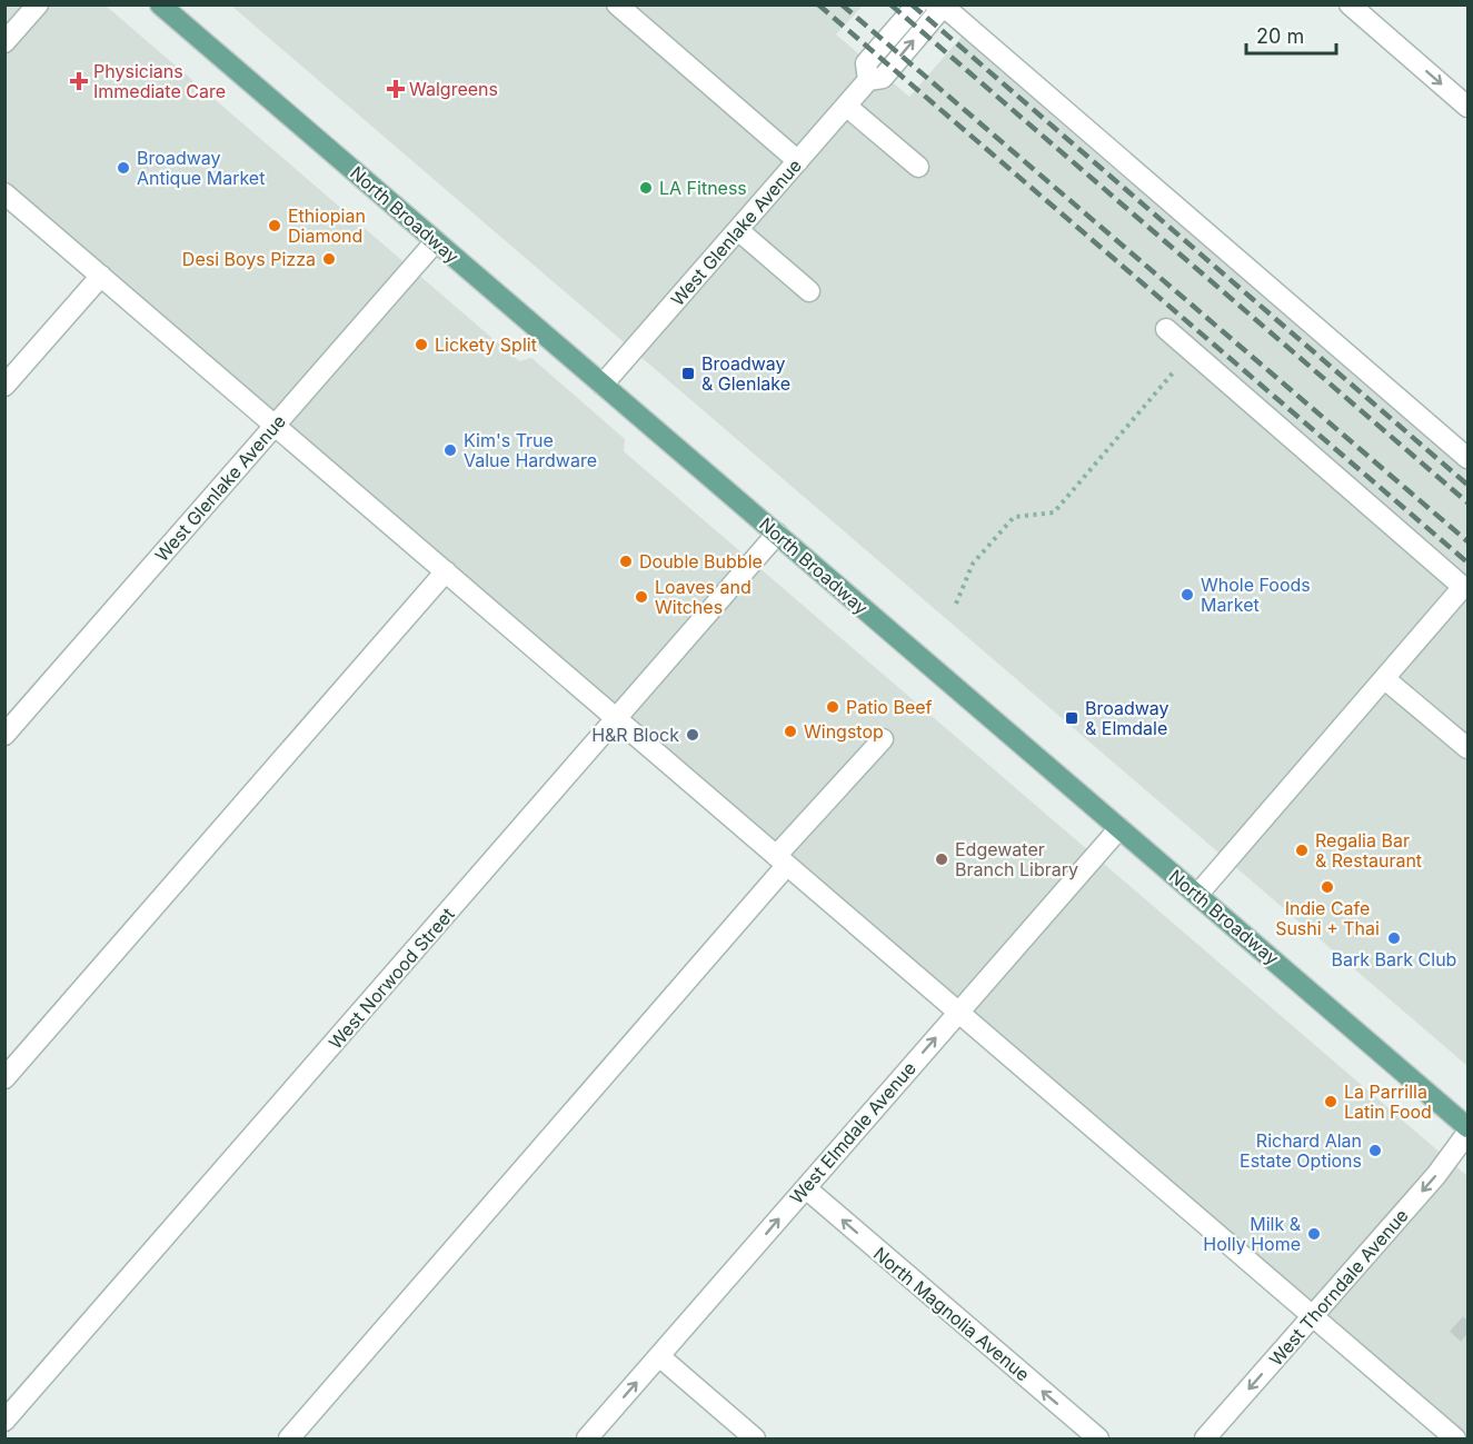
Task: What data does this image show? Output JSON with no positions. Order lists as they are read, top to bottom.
{
  "streets": {
    "main road": ["North Broadway"],
    "street": [
      "West Glenlake Avenue",
      "West Norwood Street",
      "West Elmdale Avenue",
      "West Thorndale Avenue",
      "North Magnolia Avenue"
    ]
  },
  "crossings": [
    ["North Broadway", "West Glenlake Avenue"],
    ["North Broadway", "West Norwood Street"],
    ["North Broadway", "West Elmdale Avenue"],
    ["West Elmdale Avenue", "North Magnolia Avenue"]
  ],
  "one_way": ["West Elmdale Avenue", "West Thorndale Avenue", "North Magnolia Avenue"],
  "places": {
    "health": ["Physicians Immediate Care", "Walgreens"],
    "other": [
      "Broadway Antique Market",
      "LA Fitness",
      "Ethiopian Diamond",
      "Desi Boys Pizza",
      "Lickety Split",
      "Kim's True Value Hardware",
      "Double Bubble",
      "Whole Foods Market",
      "Loaves and Witches",
      "Patio Beef",
      "Wingstop",
      "H&R Block",
      "Regalia Bar & Restaurant",
      "Edgewater Branch Library",
      "Indie Cafe Sushi + Thai",
      "Bark Bark Club",
      "La Parrilla Latin Food",
      "Richard Alan Estate Options",
      "Milk & Holly Home"
    ],
    "transit": ["Broadway & Glenlake", "Broadway & Elmdale"]
  },
  "scale_bar": "20 m"
}
